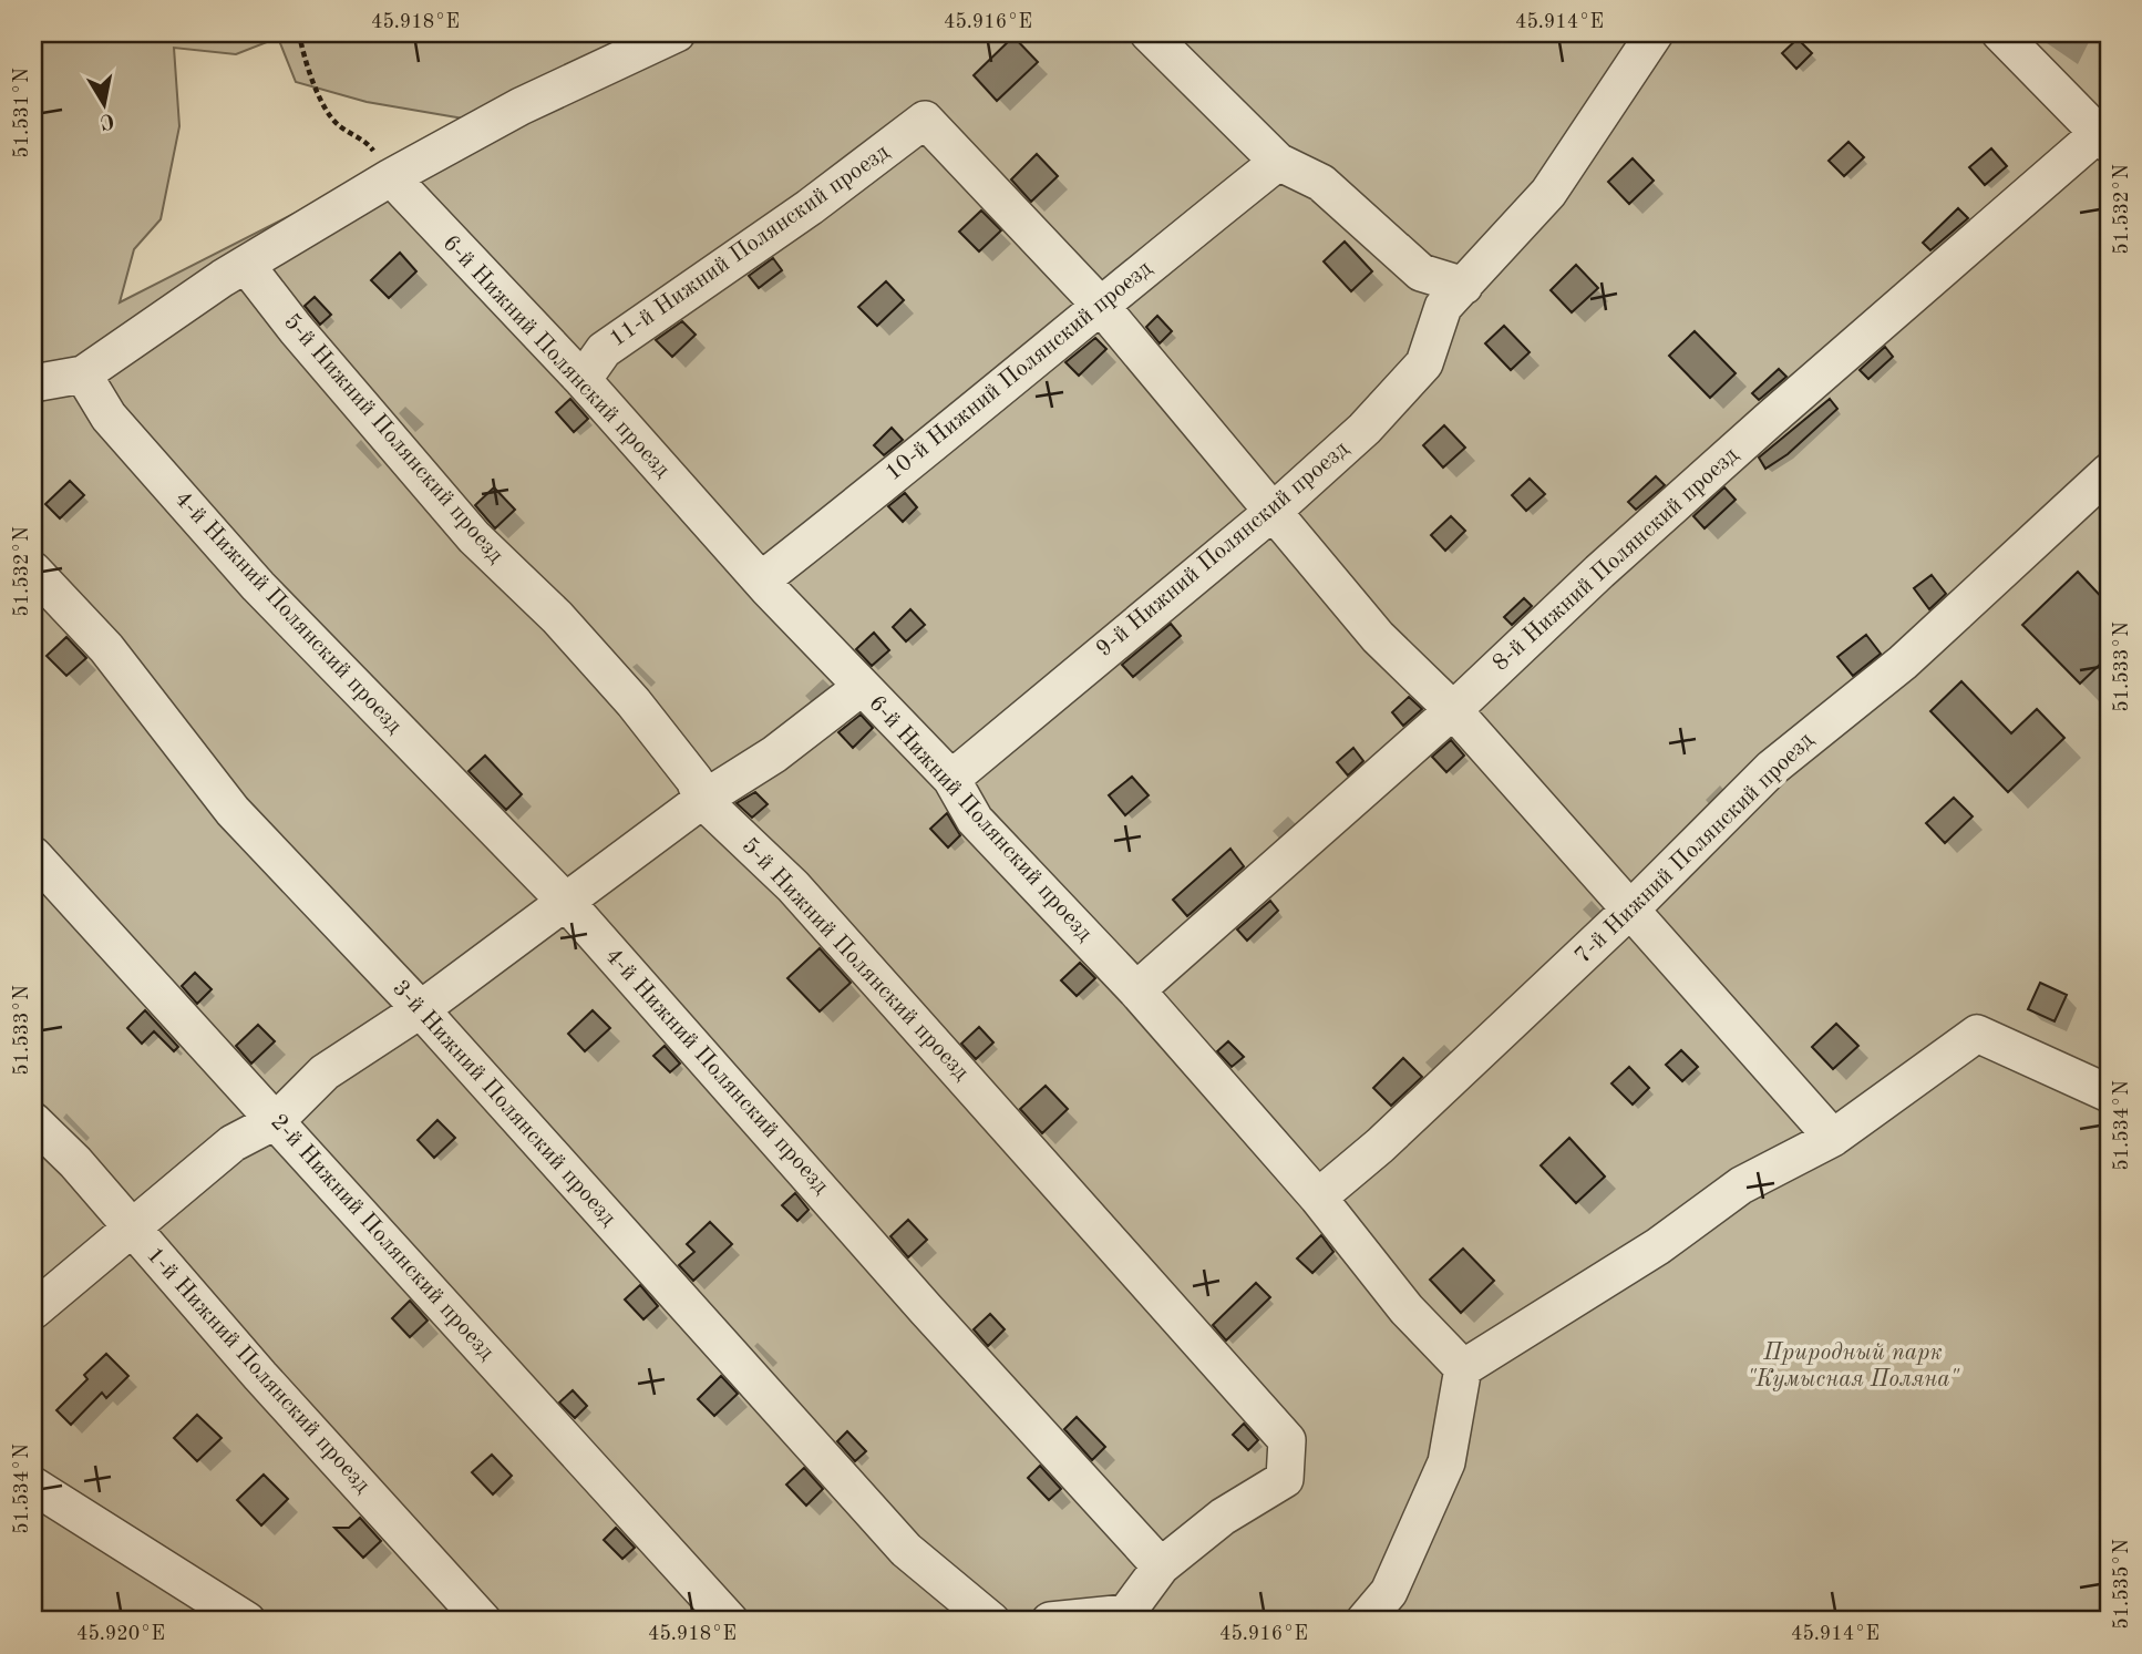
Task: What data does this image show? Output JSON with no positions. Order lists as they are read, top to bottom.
{
  "streets": {
    "street": [
      "11-й Нижний Полянский проезд",
      "6-й Нижний Полянский проезд",
      "10-й Нижний Полянский проезд",
      "5-й Нижний Полянский проезд",
      "9-й Нижний Полянский проезд",
      "8-й Нижний Полянский проезд",
      "4-й Нижний Полянский проезд",
      "7-й Нижний Полянский проезд",
      "3-й Нижний Полянский проезд",
      "2-й Нижний Полянский проезд",
      "1-й Нижний Полянский проезд"
    ]
  },
  "crossings": [
    ["11-й Нижний Полянский проезд", "6-й Нижний Полянский проезд"],
    ["11-й Нижний Полянский проезд", "10-й Нижний Полянский проезд"],
    ["6-й Нижний Полянский проезд", "10-й Нижний Полянский проезд"],
    ["6-й Нижний Полянский проезд", "9-й Нижний Полянский проезд"],
    ["6-й Нижний Полянский проезд", "8-й Нижний Полянский проезд"],
    ["6-й Нижний Полянский проезд", "7-й Нижний Полянский проезд"],
    ["5-й Нижний Полянский проезд", "4-й Нижний Полянский проезд"]
  ],
  "parks": ["Природный парк \"Кумысная Поляна\""],
  "north": "bottom",
  "coordinates": [
    "45.918°E",
    "45.916°E",
    "45.914°E",
    "51.531°N",
    "51.532°N",
    "51.533°N",
    "51.534°N",
    "51.535°N",
    "45.920°E"
  ]
}
